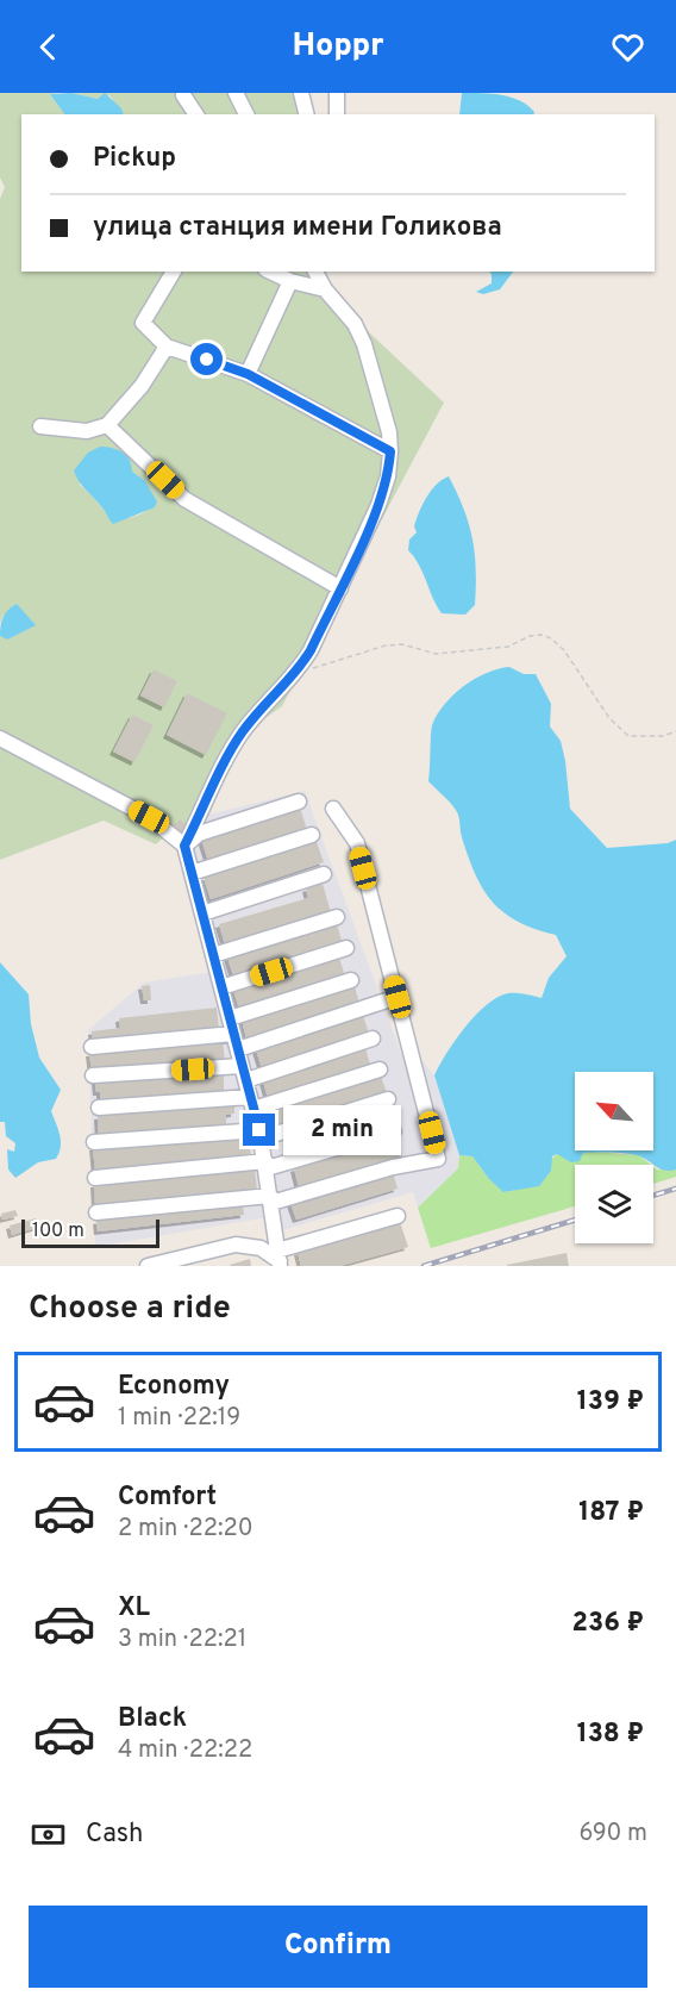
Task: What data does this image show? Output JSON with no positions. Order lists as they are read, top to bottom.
{
  "scale_bar": "100 m",
  "north": "top left",
  "page": {
    "header": "Hoppr",
    "banner": ["Pickup", "улица станция имени Голикова"],
    "bubble": "2 min",
    "scale": "100 m",
    "heading": "Choose a ride",
    "list": [
      {
        "name": "Economy",
        "note": "1 min · 22:19",
        "value": "139 ₽"
      },
      {
        "name": "Comfort",
        "note": "2 min · 22:20",
        "value": "187 ₽"
      },
      {
        "name": "XL",
        "note": "3 min · 22:21",
        "value": "236 ₽"
      },
      {
        "name": "Black",
        "note": "4 min · 22:22",
        "value": "138 ₽"
      }
    ],
    "pay": ["Cash", "690 m"],
    "buttons": "Confirm"
  }
}
